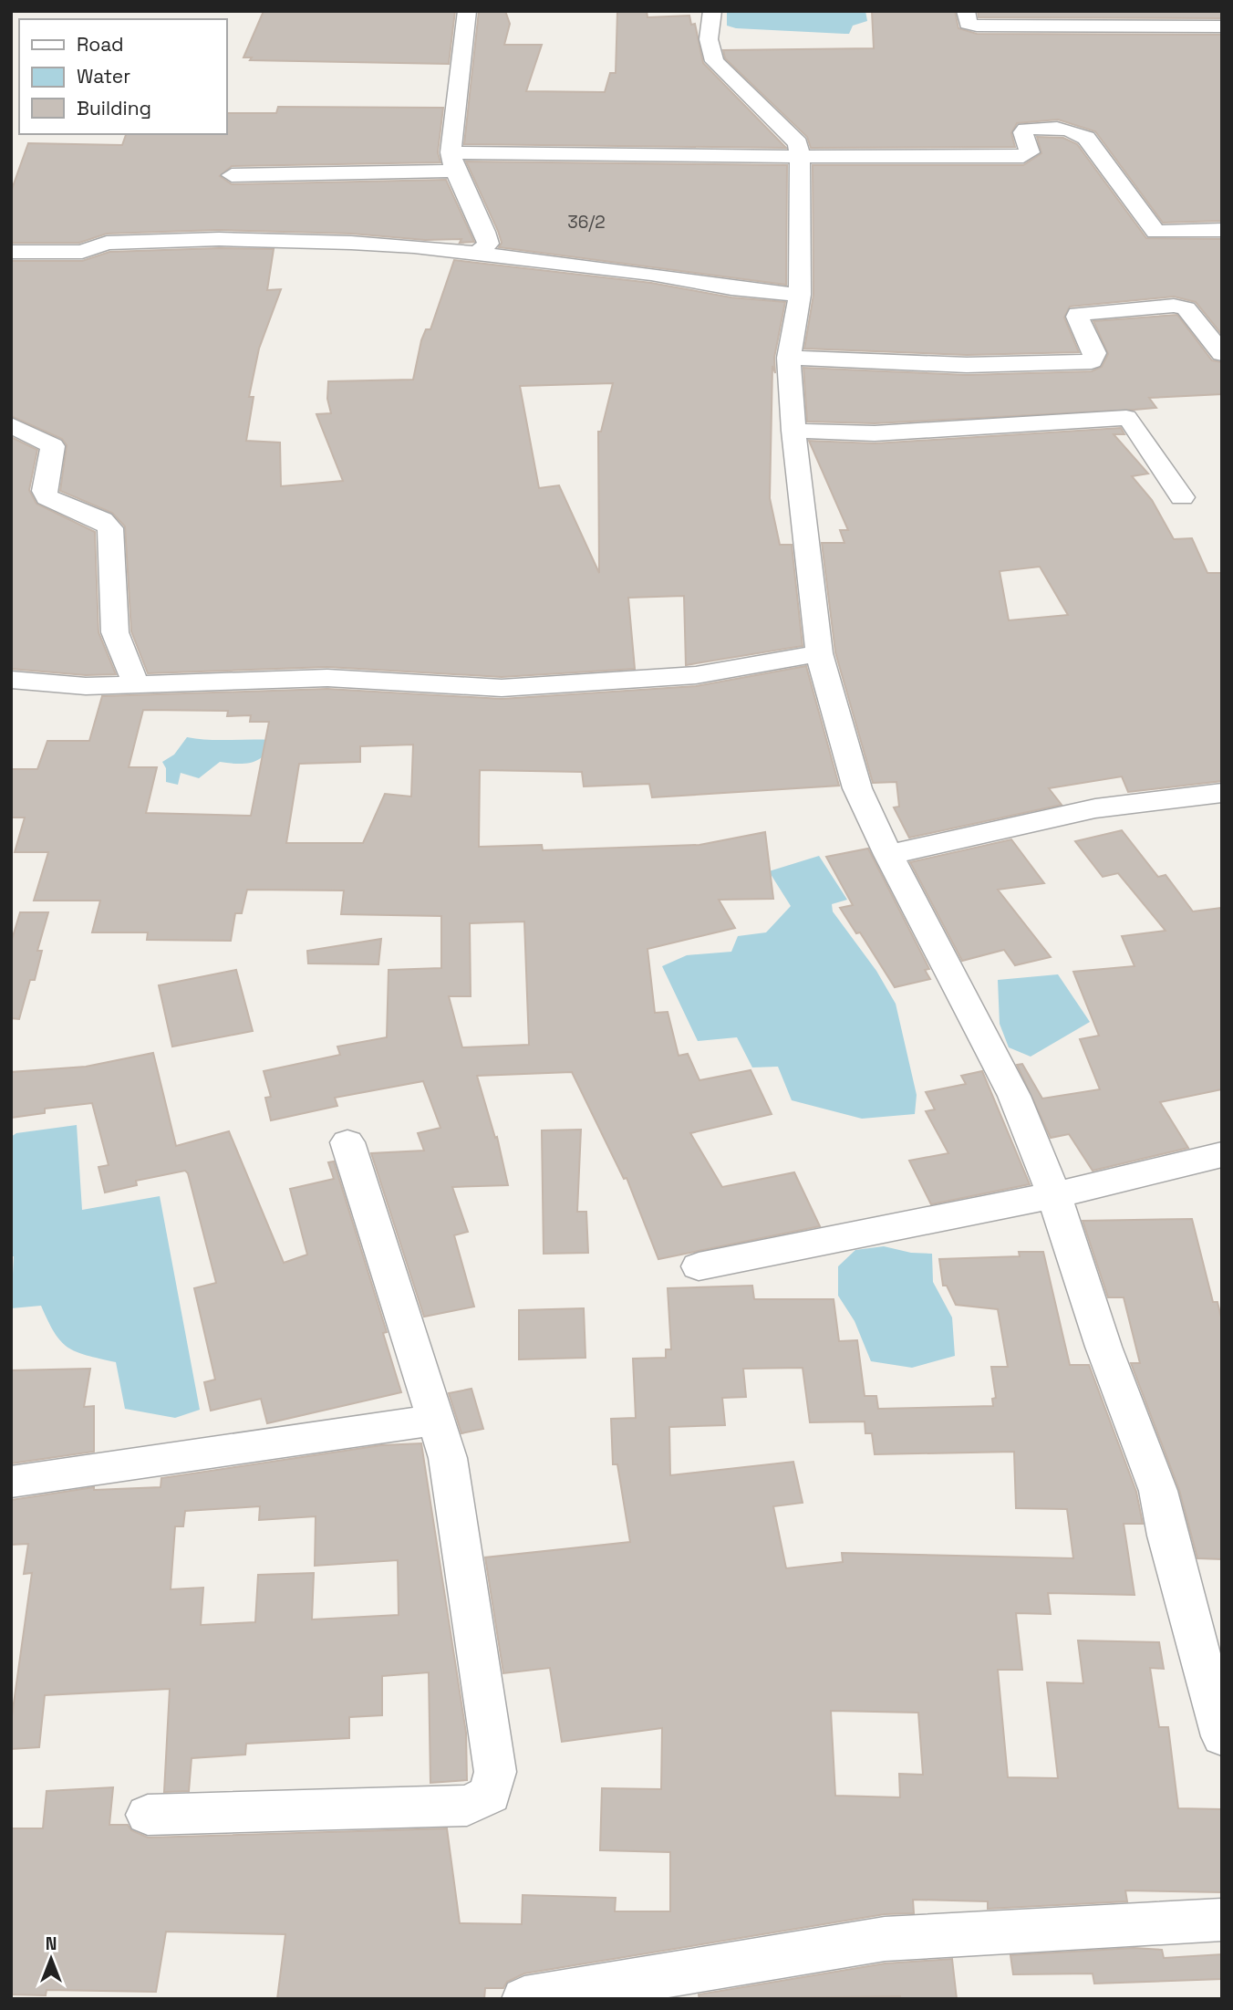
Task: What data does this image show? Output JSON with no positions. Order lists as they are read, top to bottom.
{
  "house_numbers": ["36/2"],
  "legend": ["Road", "Water", "Building"],
  "north": "top"
}
